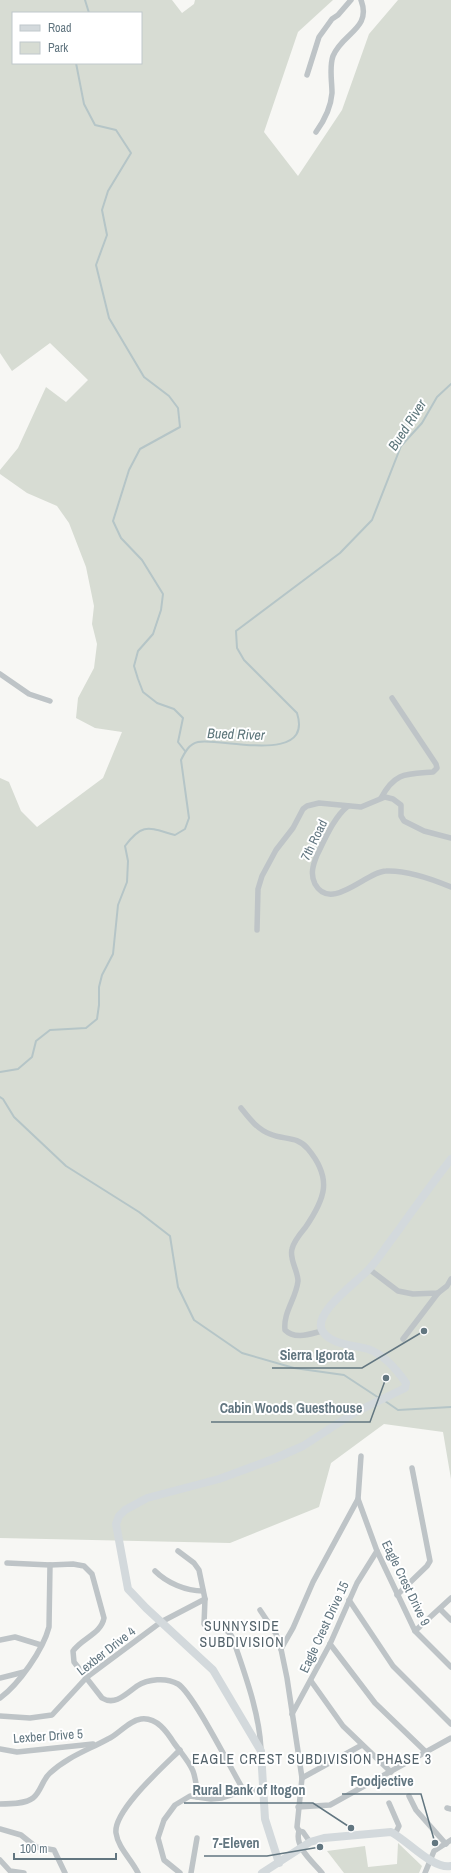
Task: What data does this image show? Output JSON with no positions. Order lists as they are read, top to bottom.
{
  "streets": {
    "street": [
      "7th Road",
      "Eagle Crest Drive 9",
      "Eagle Crest Drive 15",
      "Lexber Drive 4",
      "Lexber Drive 5"
    ]
  },
  "crossings": [
    ["Eagle Crest Drive 9", "Eagle Crest Drive 15"]
  ],
  "districts": ["SUNNYSIDE SUBDIVISION", "EAGLE CREST SUBDIVISION PHASE 3"],
  "water": ["Bued River"],
  "places": [
    "Sierra Igorota",
    "Cabin Woods Guesthouse",
    "Rural Bank of Itogon",
    "Foodjective",
    "7-Eleven"
  ],
  "legend": ["Road", "Park"],
  "scale_bar": "100 m"
}
